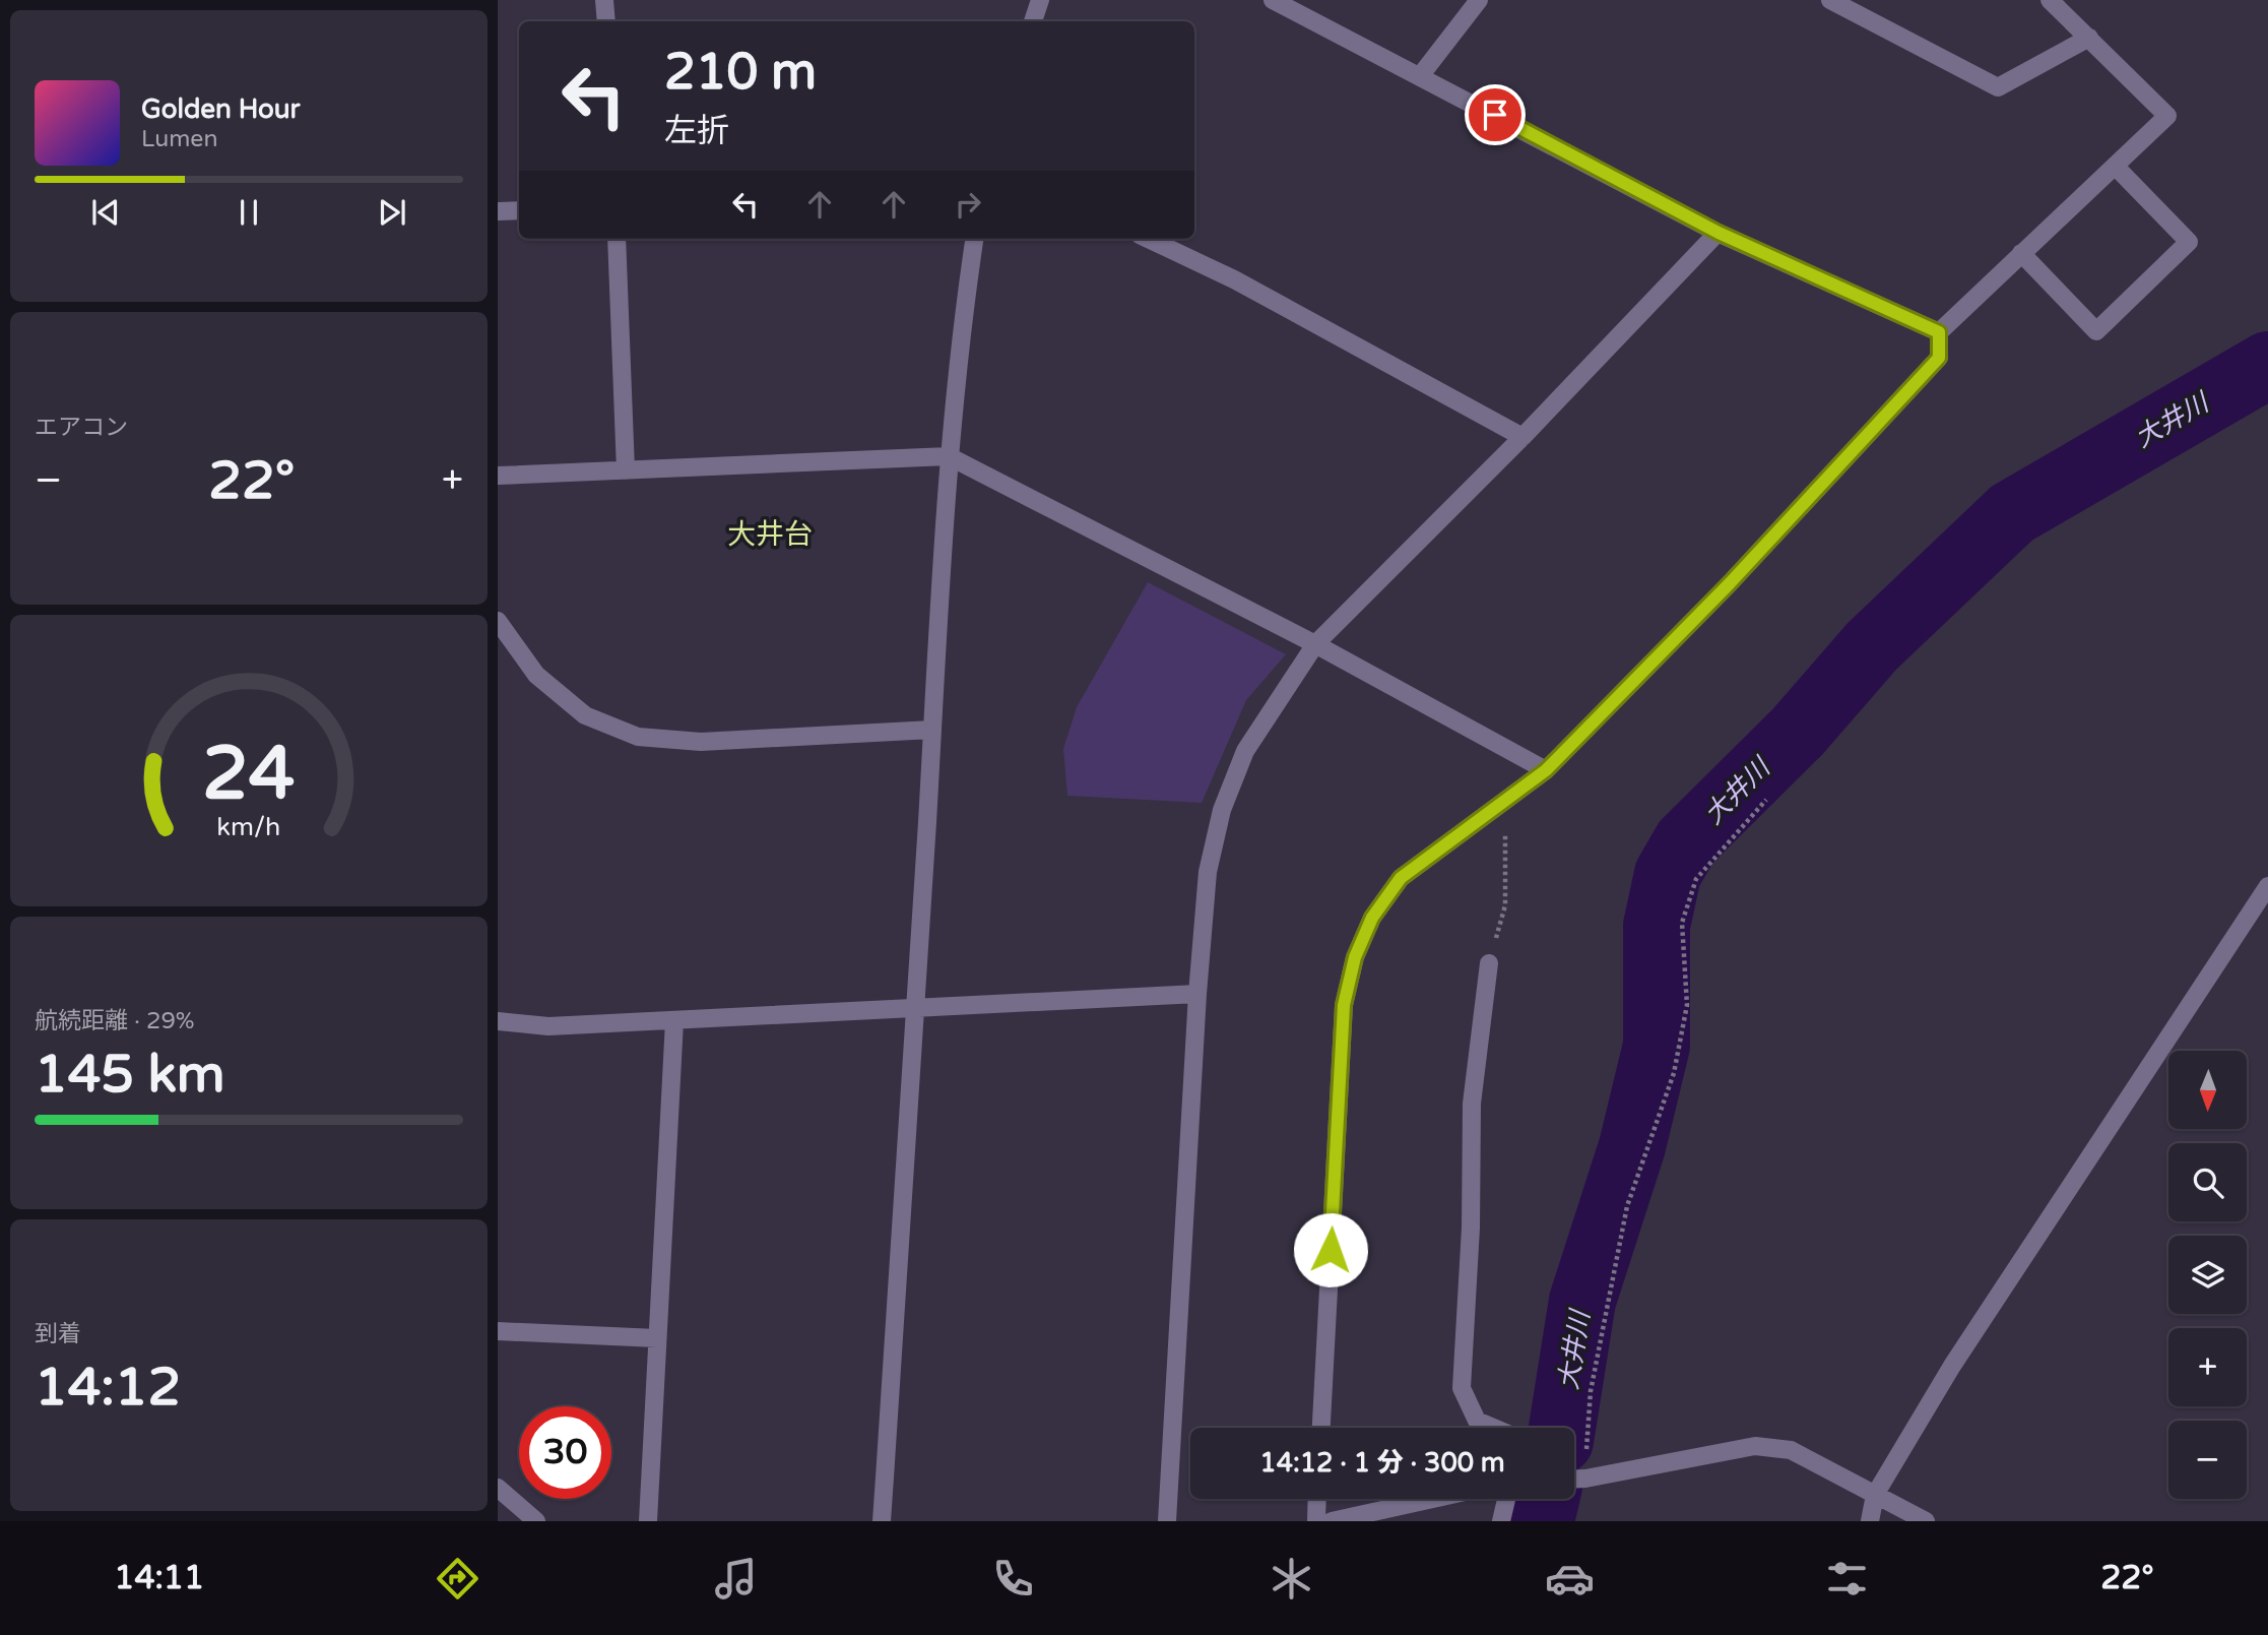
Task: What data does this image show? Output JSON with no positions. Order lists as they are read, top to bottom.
{
  "districts": ["大井台"],
  "water": ["大井川"],
  "north": "bottom",
  "page": {
    "turn": ["210 m", "左折"],
    "song": ["Golden Hour", "Lumen"],
    "tile": [
      "エアコン",
      ["航続距離 · 29%", "145 km"],
      ["到着", "14:12"]
    ],
    "heat": ["−", "22°", "+"],
    "map_buttons": ["+", "−"],
    "limit": "30",
    "trip": "14:12 · 1 分 · 300 m",
    "tabs": ["14:11", "22°"],
    "gauge": ["24", "km/h"]
  }
}
